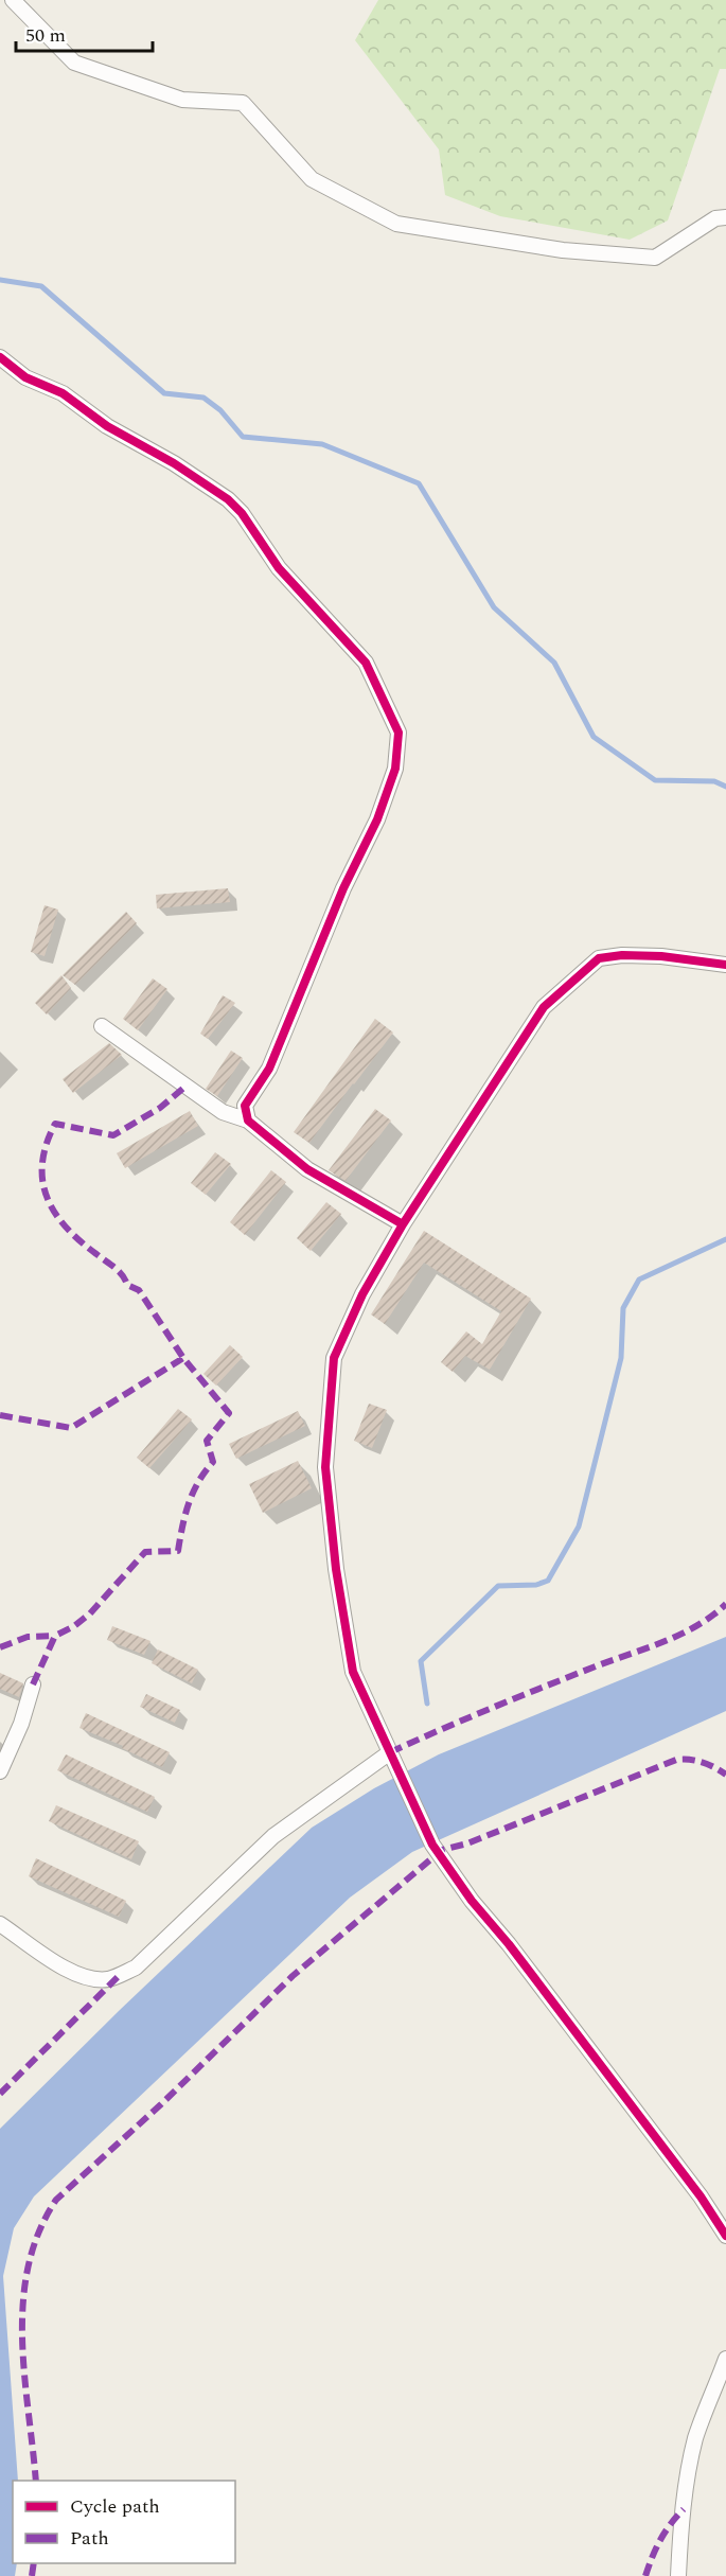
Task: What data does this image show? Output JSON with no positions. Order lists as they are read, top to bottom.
{
  "legend": ["Cycle path", "Path"],
  "scale_bar": "50 m"
}
